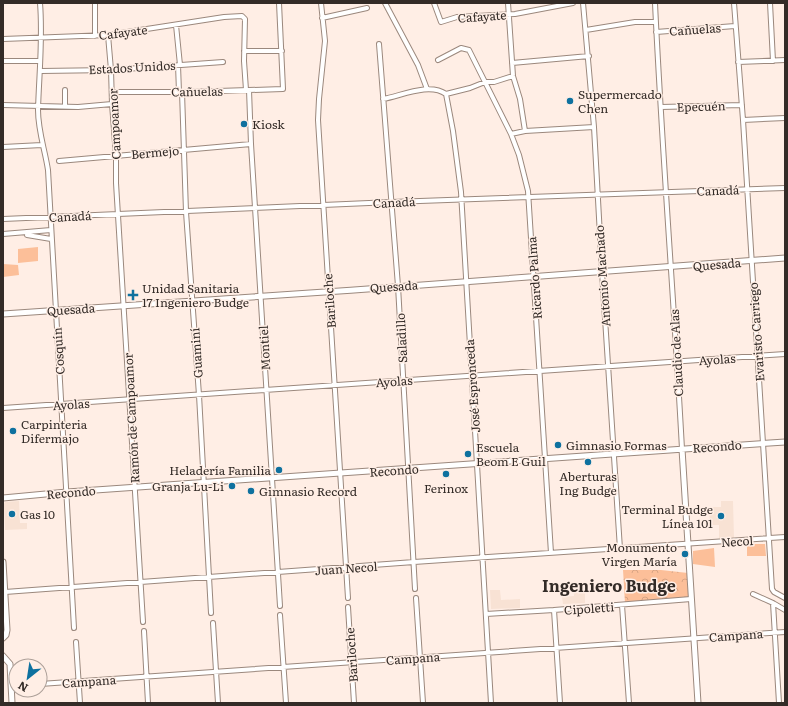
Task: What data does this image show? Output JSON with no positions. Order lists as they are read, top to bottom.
{
  "streets": {
    "street": [
      "Cafayate",
      "Cañuelas",
      "Estados Unidos",
      "Epecuén",
      "Campoamor",
      "Bermejo",
      "Canadá",
      "Quesada",
      "Antonio Machado",
      "Ricardo Palma",
      "Bariloche",
      "Evaristo Carriego",
      "Saladillo",
      "Montiel",
      "Cosquín",
      "Guaminí",
      "Claudio de Alas",
      "Ayolas",
      "José Espronceda",
      "Ramón de Campoamor",
      "Recondo",
      "Necol",
      "Juan Necol",
      "Cipoletti",
      "Campana"
    ]
  },
  "crossings": [
    ["Cafayate", "Campoamor"],
    ["Cafayate", "Montiel"],
    ["Cafayate", "Cosquín"],
    ["Cafayate", "Guaminí"],
    ["Cañuelas", "Campoamor"],
    ["Cañuelas", "Antonio Machado"],
    ["Cañuelas", "Evaristo Carriego"],
    ["Cañuelas", "Montiel"],
    ["Cañuelas", "Guaminí"],
    ["Cañuelas", "Claudio de Alas"],
    ["Estados Unidos", "Campoamor"],
    ["Estados Unidos", "Cosquín"],
    ["Estados Unidos", "Guaminí"],
    ["Epecuén", "Evaristo Carriego"],
    ["Epecuén", "Claudio de Alas"],
    ["Campoamor", "Bermejo"],
    ["Campoamor", "Canadá"],
    ["Campoamor", "Ramón de Campoamor"],
    ["Bermejo", "Montiel"],
    ["Bermejo", "Guaminí"],
    ["Canadá", "Antonio Machado"],
    ["Canadá", "Ricardo Palma"],
    ["Canadá", "Bariloche"],
    ["Canadá", "Evaristo Carriego"],
    ["Canadá", "Saladillo"],
    ["Canadá", "Montiel"],
    ["Canadá", "Cosquín"],
    ["Canadá", "Guaminí"],
    ["Canadá", "Claudio de Alas"],
    ["Canadá", "José Espronceda"],
    ["Canadá", "Ramón de Campoamor"],
    ["Quesada", "Antonio Machado"],
    ["Quesada", "Ricardo Palma"],
    ["Quesada", "Bariloche"],
    ["Quesada", "Evaristo Carriego"],
    ["Quesada", "Saladillo"],
    ["Quesada", "Montiel"],
    ["Quesada", "Cosquín"],
    ["Quesada", "Guaminí"],
    ["Quesada", "Claudio de Alas"],
    ["Quesada", "José Espronceda"],
    ["Quesada", "Ramón de Campoamor"],
    ["Antonio Machado", "Ayolas"],
    ["Antonio Machado", "Recondo"],
    ["Antonio Machado", "Juan Necol"],
    ["Ricardo Palma", "Ayolas"],
    ["Ricardo Palma", "Recondo"],
    ["Ricardo Palma", "Juan Necol"],
    ["Bariloche", "Ayolas"],
    ["Bariloche", "Recondo"],
    ["Bariloche", "Juan Necol"],
    ["Bariloche", "Campana"],
    ["Evaristo Carriego", "Ayolas"],
    ["Evaristo Carriego", "Recondo"],
    ["Evaristo Carriego", "Necol"],
    ["Saladillo", "Ayolas"],
    ["Saladillo", "Recondo"],
    ["Saladillo", "Juan Necol"],
    ["Montiel", "Ayolas"],
    ["Montiel", "Recondo"],
    ["Montiel", "Juan Necol"],
    ["Cosquín", "Ayolas"],
    ["Cosquín", "Recondo"],
    ["Cosquín", "Juan Necol"],
    ["Guaminí", "Ayolas"],
    ["Guaminí", "Recondo"],
    ["Guaminí", "Juan Necol"],
    ["Claudio de Alas", "Ayolas"],
    ["Claudio de Alas", "Recondo"],
    ["Claudio de Alas", "Necol"],
    ["Claudio de Alas", "Juan Necol"],
    ["Claudio de Alas", "Cipoletti"],
    ["Claudio de Alas", "Campana"],
    ["Ayolas", "José Espronceda"],
    ["Ayolas", "Ramón de Campoamor"],
    ["José Espronceda", "Recondo"],
    ["José Espronceda", "Juan Necol"],
    ["José Espronceda", "Cipoletti"],
    ["José Espronceda", "Campana"],
    ["Ramón de Campoamor", "Recondo"],
    ["Ramón de Campoamor", "Juan Necol"],
    ["Necol", "Juan Necol"]
  ],
  "districts": ["Ingeniero Budge"],
  "places": {
    "other": [
      "Supermercado Chen",
      "Kiosk",
      "Carpinteria Difermajo",
      "Gimnasio Formas",
      "Escuela Beom E Guil",
      "Aberturas Ing Budge",
      "Heladería Familia",
      "Ferinox",
      "Granja Lu-Li",
      "Gimnasio Record",
      "Gas 10",
      "Terminal Budge Línea 101",
      "Monumento Virgen María"
    ],
    "health": ["Unidad Sanitaria 17 Ingeniero Budge"]
  },
  "north": "bottom left"
}
